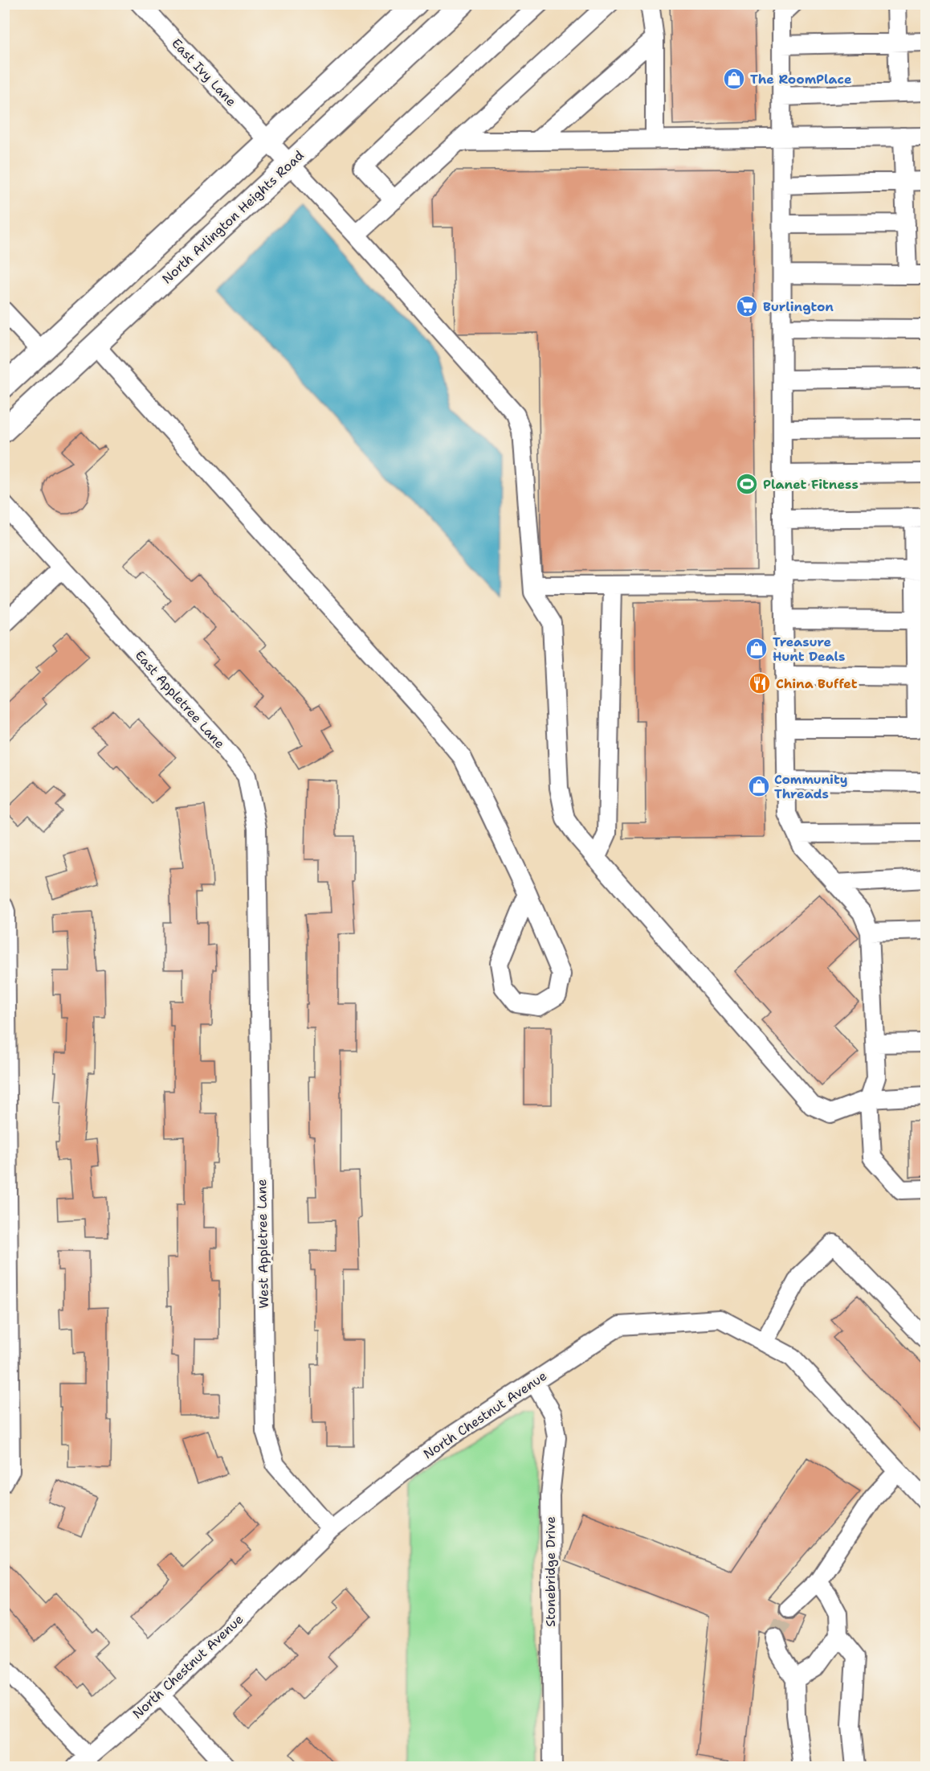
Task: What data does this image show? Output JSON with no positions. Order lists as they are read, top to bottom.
{
  "streets": {
    "main road": ["North Arlington Heights Road"],
    "street": [
      "East Ivy Lane",
      "East Appletree Lane",
      "West Appletree Lane",
      "North Chestnut Avenue",
      "Stonebridge Drive"
    ]
  },
  "crossings": [
    ["East Ivy Lane", "North Arlington Heights Road"],
    ["East Appletree Lane", "West Appletree Lane"],
    ["West Appletree Lane", "North Chestnut Avenue"],
    ["North Chestnut Avenue", "Stonebridge Drive"]
  ],
  "places": {
    "shop": ["The RoomPlace", "Treasure Hunt Deals", "Community Threads"],
    "supermarket": ["Burlington"],
    "sports": ["Planet Fitness"],
    "restaurant": ["China Buffet"]
  }
}
